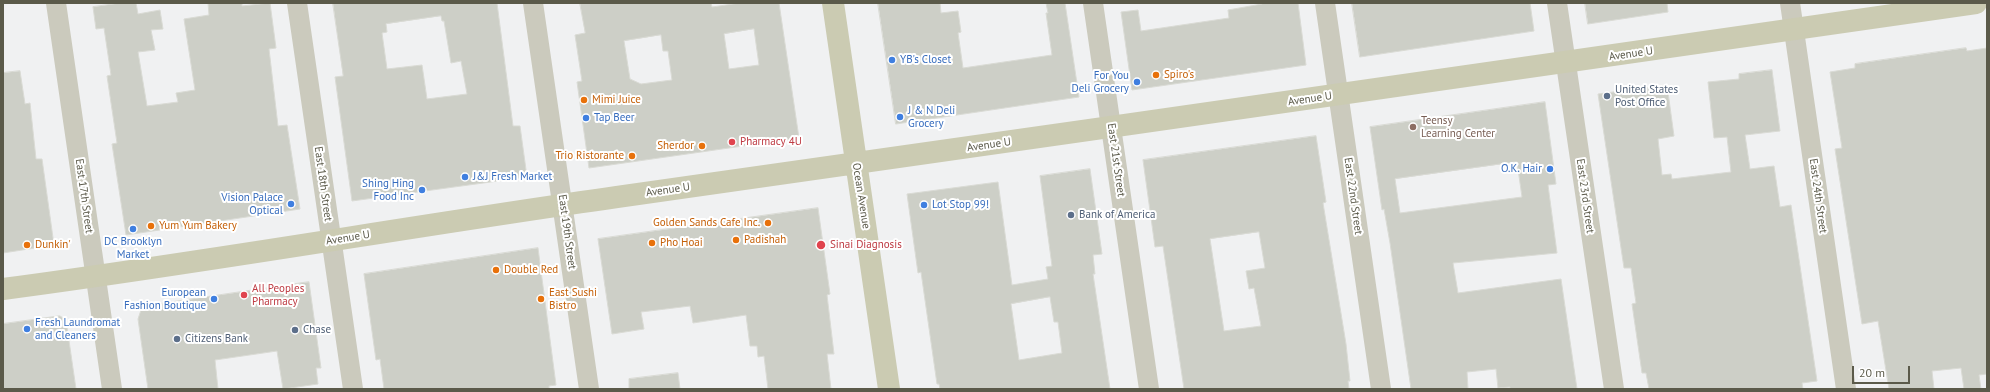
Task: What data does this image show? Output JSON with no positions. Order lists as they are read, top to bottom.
{
  "streets": {
    "main road": ["Avenue U", "Ocean Avenue"],
    "street": [
      "East 21st Street",
      "East 18th Street",
      "East 17th Street",
      "East 22nd Street",
      "East 23rd Street",
      "East 24th Street",
      "East 19th Street"
    ]
  },
  "crossings": [
    ["Avenue U", "East 21st Street"],
    ["Avenue U", "East 18th Street"],
    ["Avenue U", "East 17th Street"],
    ["Avenue U", "Ocean Avenue"],
    ["Avenue U", "East 22nd Street"],
    ["Avenue U", "East 23rd Street"],
    ["Avenue U", "East 24th Street"],
    ["Avenue U", "East 19th Street"]
  ],
  "places": [
    "YB's Closet",
    "Spiro's",
    "For You Deli Grocery",
    "United States Post Office",
    "Mimi Juice",
    "J & N Deli Grocery",
    "Tap Beer",
    "Teensy Learning Center",
    "Pharmacy 4U",
    "Sherdor",
    "Trio Ristorante",
    "O.K. Hair",
    "J&J Fresh Market",
    "Shing Hing Food Inc",
    "Vision Palace Optical",
    "Lot Stop 99!",
    "Bank of America",
    "Golden Sands Cafe Inc.",
    "Yum Yum Bakery",
    "DC Brooklyn Market",
    "Padishah",
    "Pho Hoai",
    "Dunkin'",
    "Sinai Diagnosis",
    "Double Red",
    "All Peoples Pharmacy",
    "European Fashion Boutique",
    "East Sushi Bistro",
    "Fresh Laundromat and Cleaners",
    "Chase",
    "Citizens Bank"
  ],
  "scale_bar": "20 m"
}
